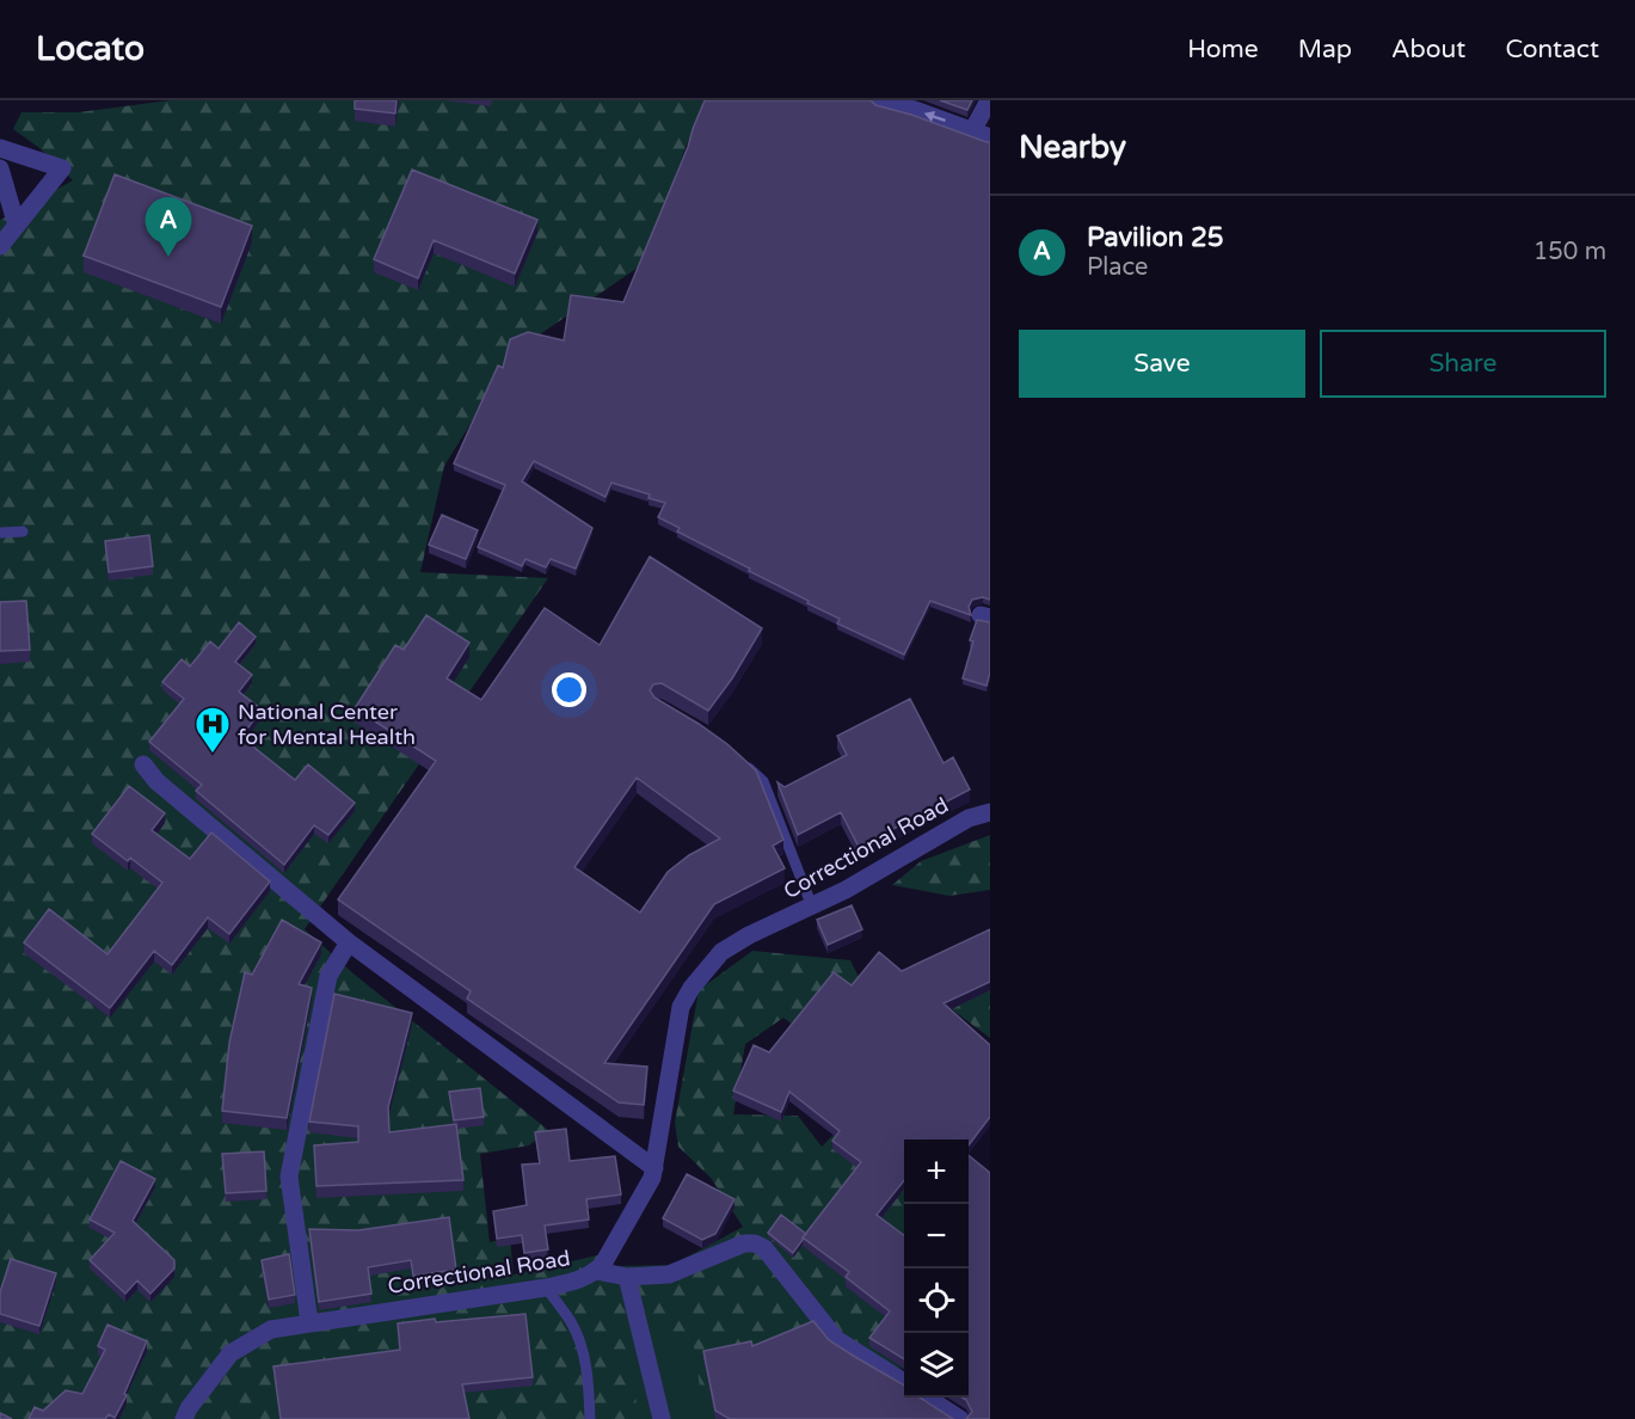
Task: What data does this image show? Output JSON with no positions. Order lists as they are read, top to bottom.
{
  "streets": {
    "street": ["Correctional Road"]
  },
  "places": {
    "hospital": ["National Center for Mental Health"]
  },
  "page": {
    "header": "Locato",
    "nav": [
      "Home",
      "Map",
      "About",
      "Contact"
    ],
    "heading": "Nearby",
    "list": [
      {
        "mark": "A",
        "name": "Pavilion 25",
        "note": "Place",
        "value": "150 m"
      }
    ],
    "pins": "A",
    "buttons": ["Save", "Share"],
    "map_buttons": ["+", "−"]
  }
}
